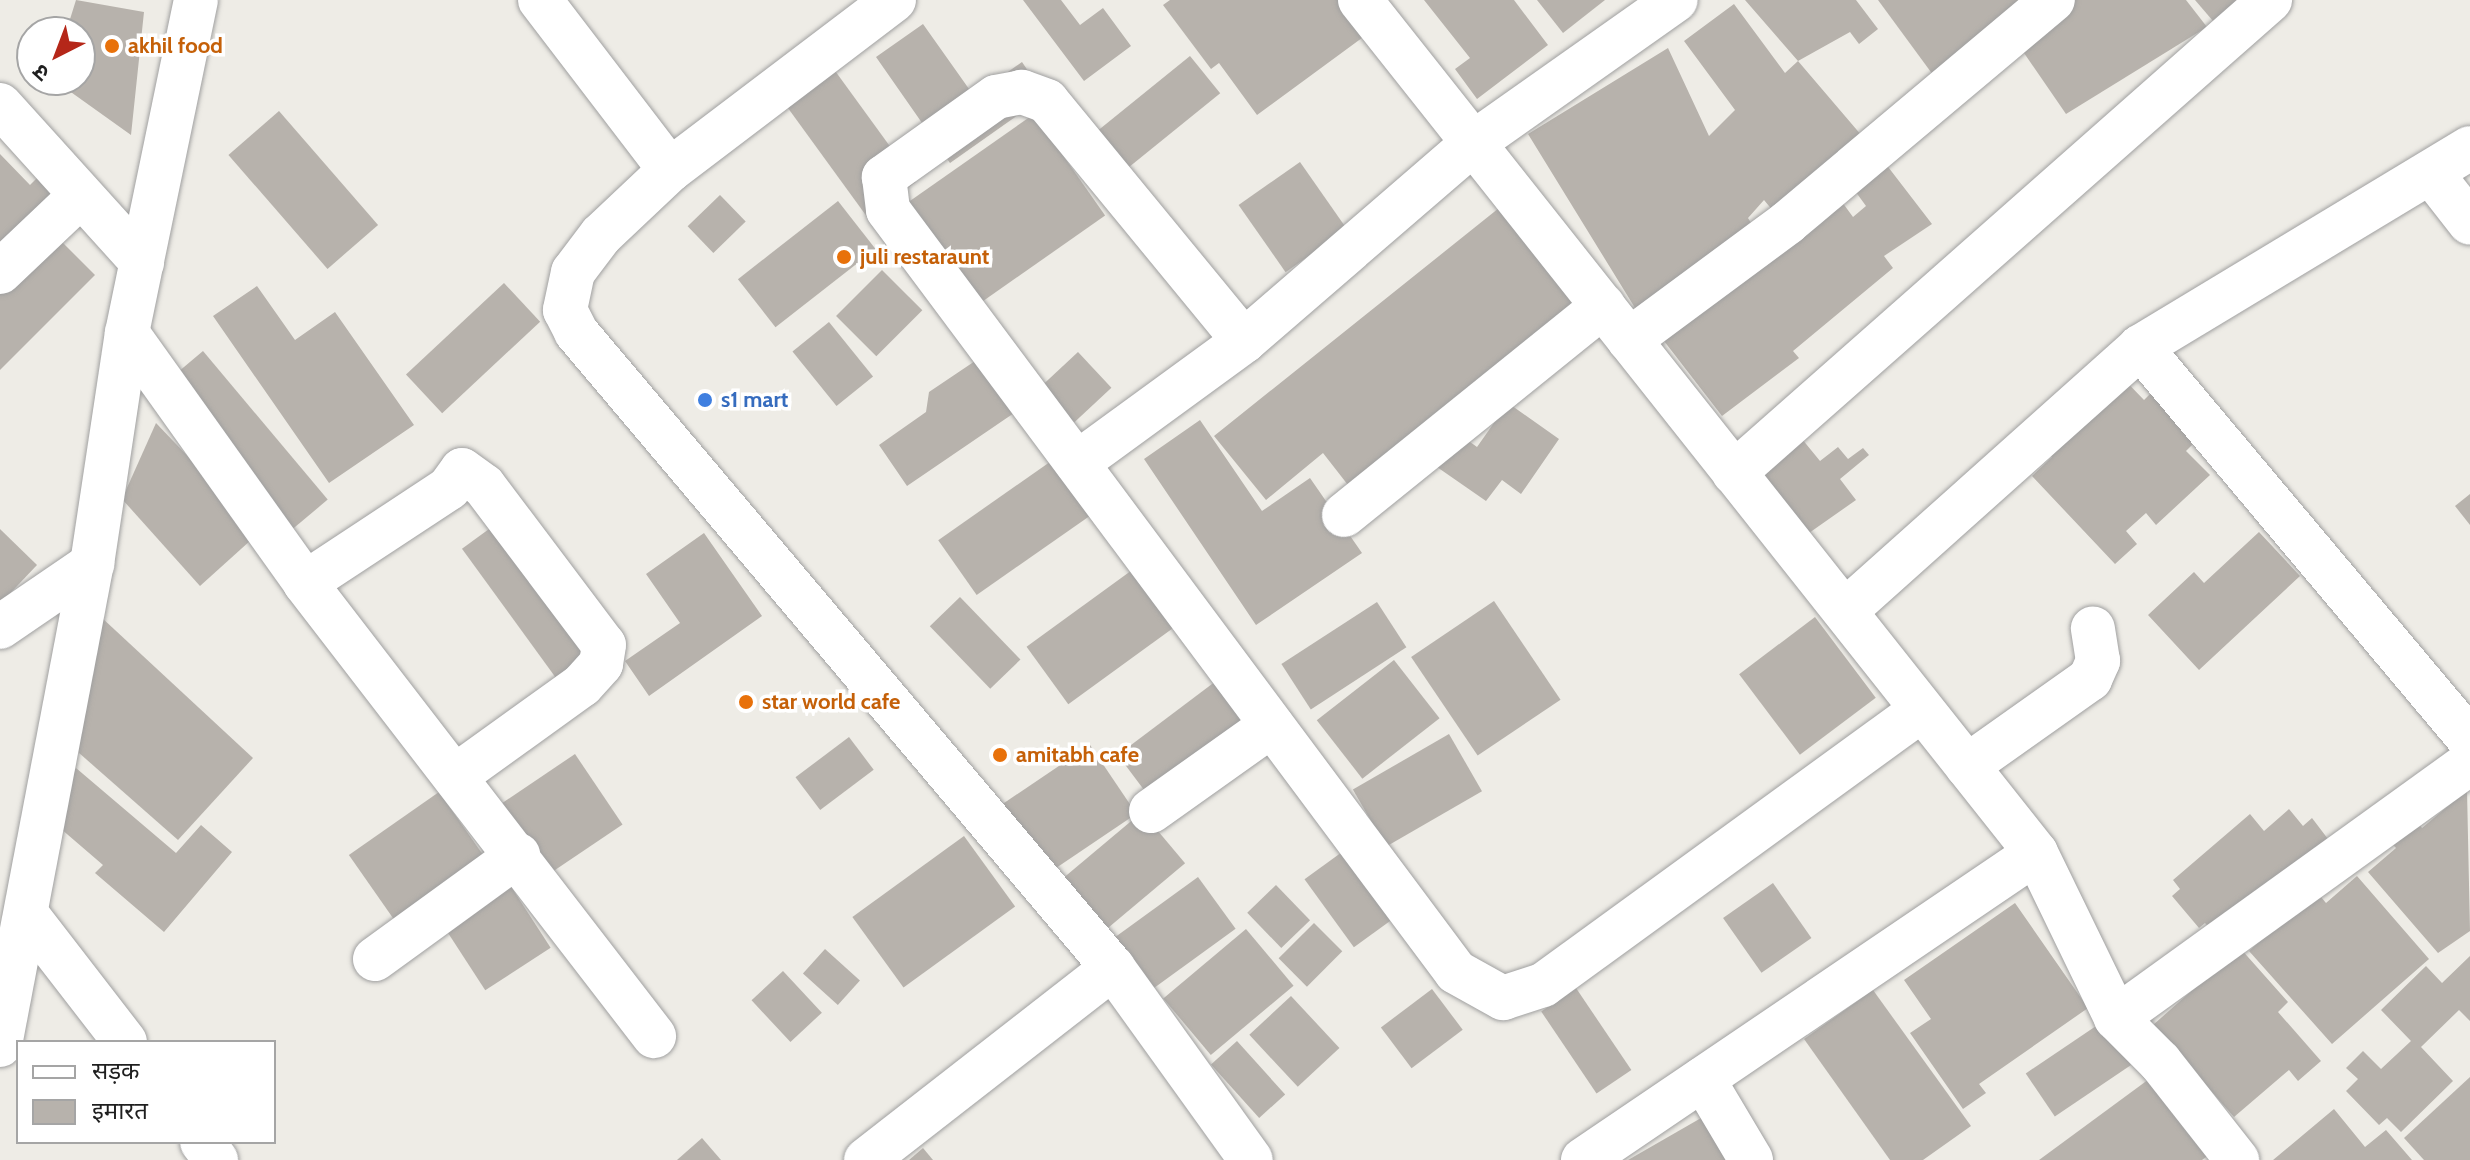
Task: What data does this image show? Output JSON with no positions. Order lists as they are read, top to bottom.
{
  "places": [
    "akhil food",
    "juli restaraunt",
    "s1 mart",
    "star world cafe",
    "amitabh cafe"
  ],
  "legend": ["सड़क", "इमारत"],
  "north": "bottom left"
}
